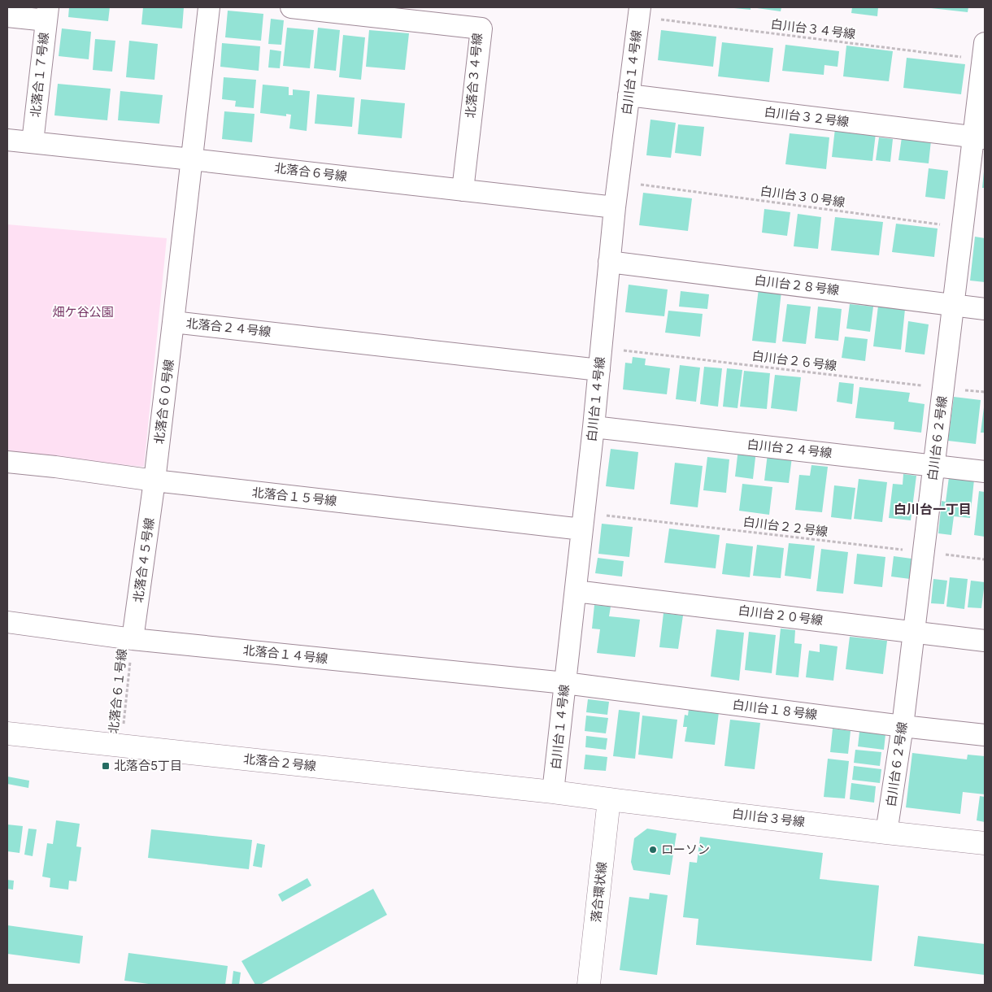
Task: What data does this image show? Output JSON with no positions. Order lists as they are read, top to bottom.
{
  "streets": {
    "street": [
      "白川台１４号線",
      "北落合１７号線",
      "北落合３４号線",
      "白川台３２号線",
      "北落合６号線",
      "白川台２８号線",
      "北落合２４号線",
      "北落合６０号線",
      "白川台６２号線",
      "白川台２４号線",
      "北落合１５号線",
      "北落合４５号線",
      "白川台２０号線",
      "北落合１４号線",
      "白川台１８号線",
      "北落合２号線",
      "白川台３号線",
      "落合環状線"
    ],
    "path": [
      "白川台３４号線",
      "白川台３０号線",
      "白川台２６号線",
      "白川台２２号線",
      "北落合６１号線"
    ]
  },
  "crossings": [
    ["白川台３４号線", "白川台１４号線"],
    ["白川台３４号線", "白川台６２号線"],
    ["白川台１４号線", "白川台３２号線"],
    ["白川台１４号線", "北落合６号線"],
    ["白川台１４号線", "白川台３０号線"],
    ["白川台１４号線", "白川台２８号線"],
    ["白川台１４号線", "北落合２４号線"],
    ["白川台１４号線", "白川台２６号線"],
    ["白川台１４号線", "白川台２４号線"],
    ["白川台１４号線", "北落合１５号線"],
    ["白川台１４号線", "白川台２２号線"],
    ["白川台１４号線", "白川台２０号線"],
    ["白川台１４号線", "北落合１４号線"],
    ["白川台１４号線", "白川台１８号線"],
    ["白川台１４号線", "北落合２号線"],
    ["白川台１４号線", "白川台３号線"],
    ["北落合１７号線", "北落合６号線"],
    ["北落合３４号線", "北落合６号線"],
    ["白川台３２号線", "白川台６２号線"],
    ["北落合６号線", "北落合２４号線"],
    ["白川台３０号線", "白川台６２号線"],
    ["白川台２８号線", "白川台６２号線"],
    ["北落合２４号線", "北落合６０号線"],
    ["白川台２６号線", "白川台６２号線"],
    ["北落合６０号線", "北落合１５号線"],
    ["北落合６０号線", "北落合４５号線"],
    ["白川台６２号線", "白川台２４号線"],
    ["白川台６２号線", "白川台２２号線"],
    ["白川台６２号線", "白川台２０号線"],
    ["白川台６２号線", "白川台１８号線"],
    ["白川台６２号線", "白川台３号線"],
    ["北落合１５号線", "白川台２２号線"],
    ["北落合１５号線", "北落合４５号線"],
    ["北落合４５号線", "北落合１４号線"],
    ["北落合４５号線", "北落合６１号線"],
    ["北落合１４号線", "北落合６１号線"],
    ["北落合１４号線", "白川台１８号線"],
    ["北落合６１号線", "北落合２号線"],
    ["北落合２号線", "白川台３号線"],
    ["白川台３号線", "落合環状線"]
  ],
  "districts": ["白川台一丁目"],
  "parks": ["畑ケ谷公園"],
  "places": {
    "transit": ["北落合5丁目"],
    "other": ["ローソン"]
  }
}
